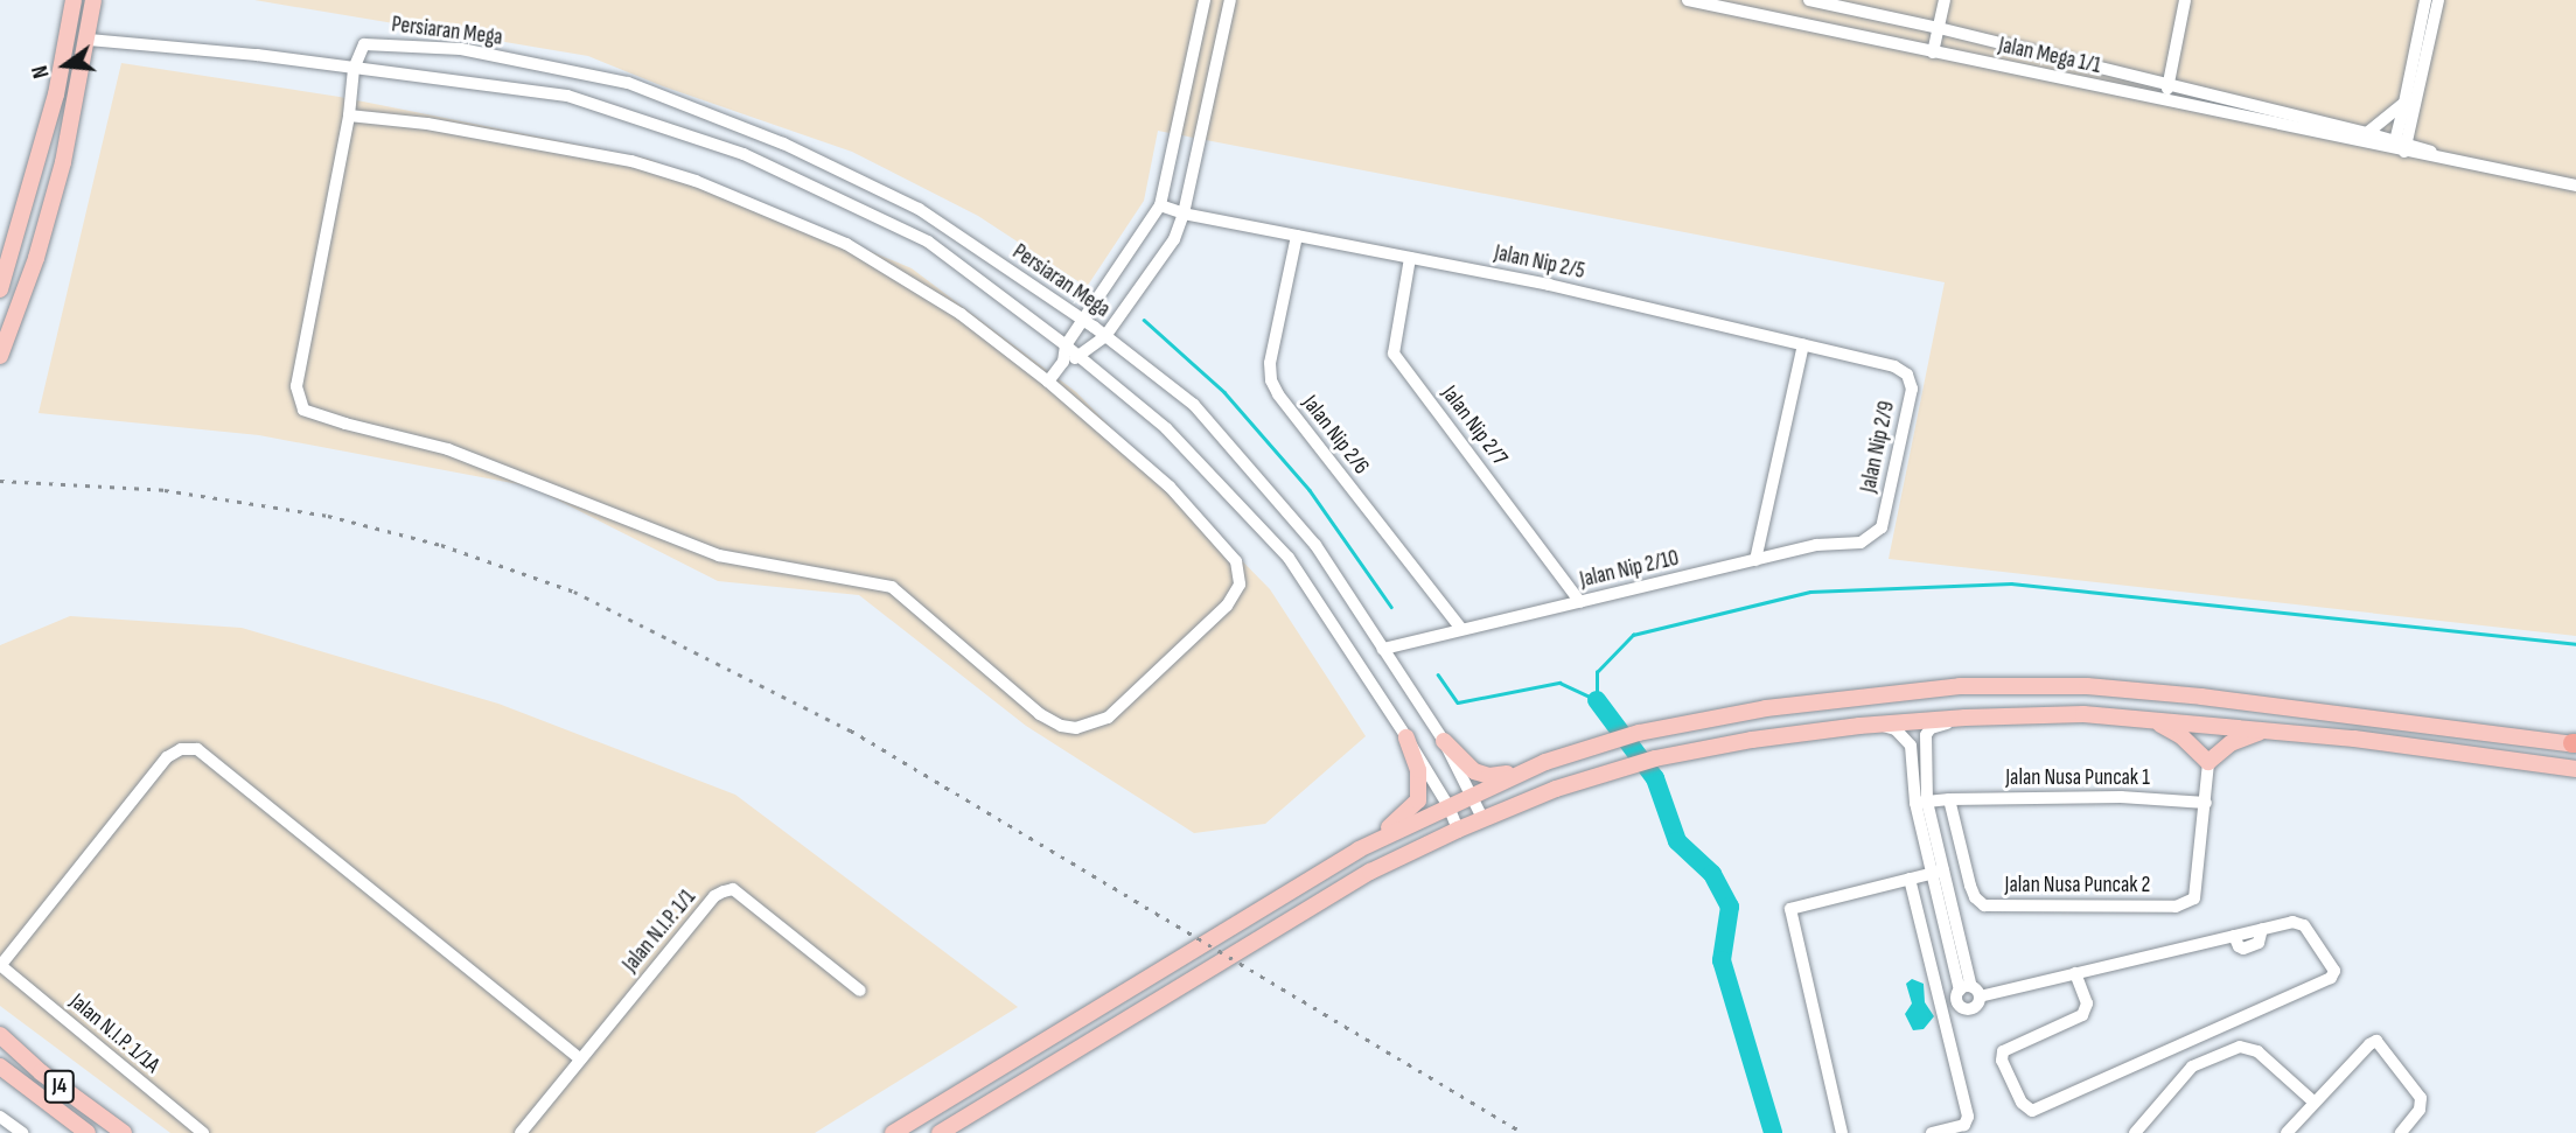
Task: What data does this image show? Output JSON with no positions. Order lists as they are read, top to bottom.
{
  "streets": {
    "main road": ["J4"],
    "street": [
      "Persiaran Mega",
      "Jalan Mega 1/1",
      "Jalan Nip 2/5",
      "Jalan Nip 2/7",
      "Jalan Nip 2/6",
      "Jalan Nip 2/9",
      "Jalan Nip 2/10",
      "Jalan Nusa Puncak 1",
      "Jalan Nusa Puncak 2",
      "Jalan N.I.P. 1/1",
      "Jalan N.I.P. 1/1A"
    ]
  },
  "crossings": [
    ["Persiaran Mega", "Jalan Nip 2/10"],
    ["Jalan Nip 2/5", "Jalan Nip 2/7"],
    ["Jalan Nip 2/5", "Jalan Nip 2/6"],
    ["Jalan Nip 2/5", "Jalan Nip 2/9"],
    ["Jalan Nip 2/7", "Jalan Nip 2/10"],
    ["Jalan Nip 2/6", "Jalan Nip 2/10"],
    ["Jalan Nip 2/9", "Jalan Nip 2/10"],
    ["Jalan Nusa Puncak 1", "Jalan Nusa Puncak 2"]
  ],
  "north": "left"
}
